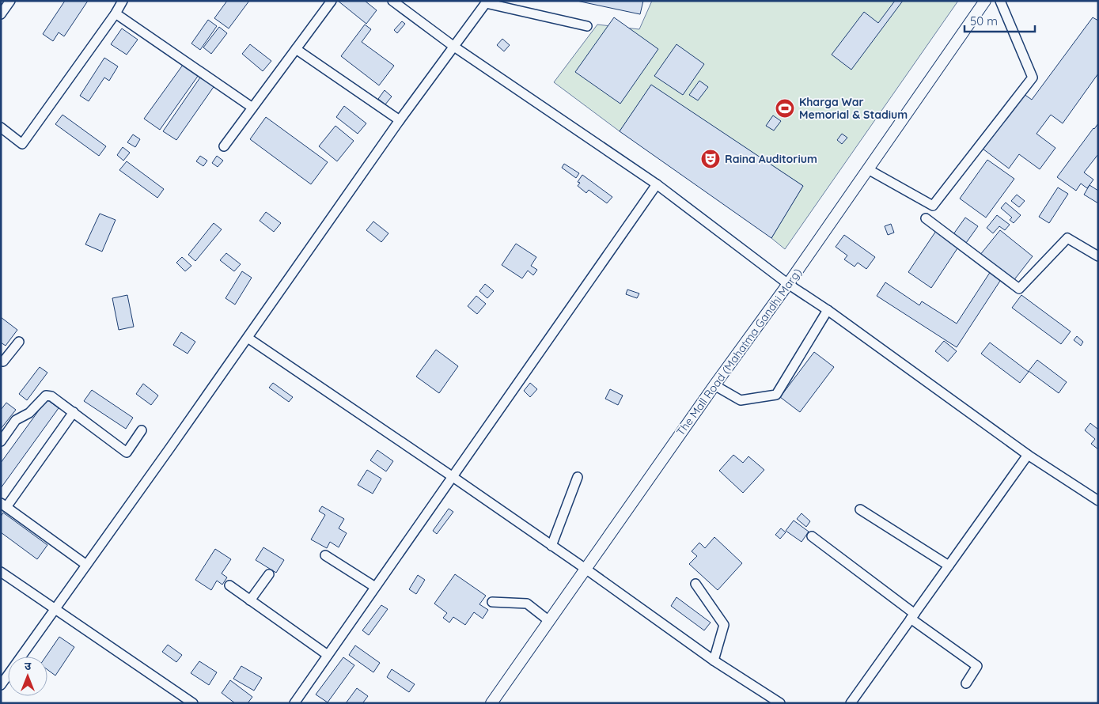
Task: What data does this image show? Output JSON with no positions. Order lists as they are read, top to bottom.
{
  "streets": {
    "street": ["The Mall Road (Mahatma Gandhi Marg)"]
  },
  "places": {
    "sports": ["Kharga War Memorial & Stadium"],
    "theatre": ["Raina Auditorium"]
  },
  "scale_bar": "50 m",
  "north": "top"
}
